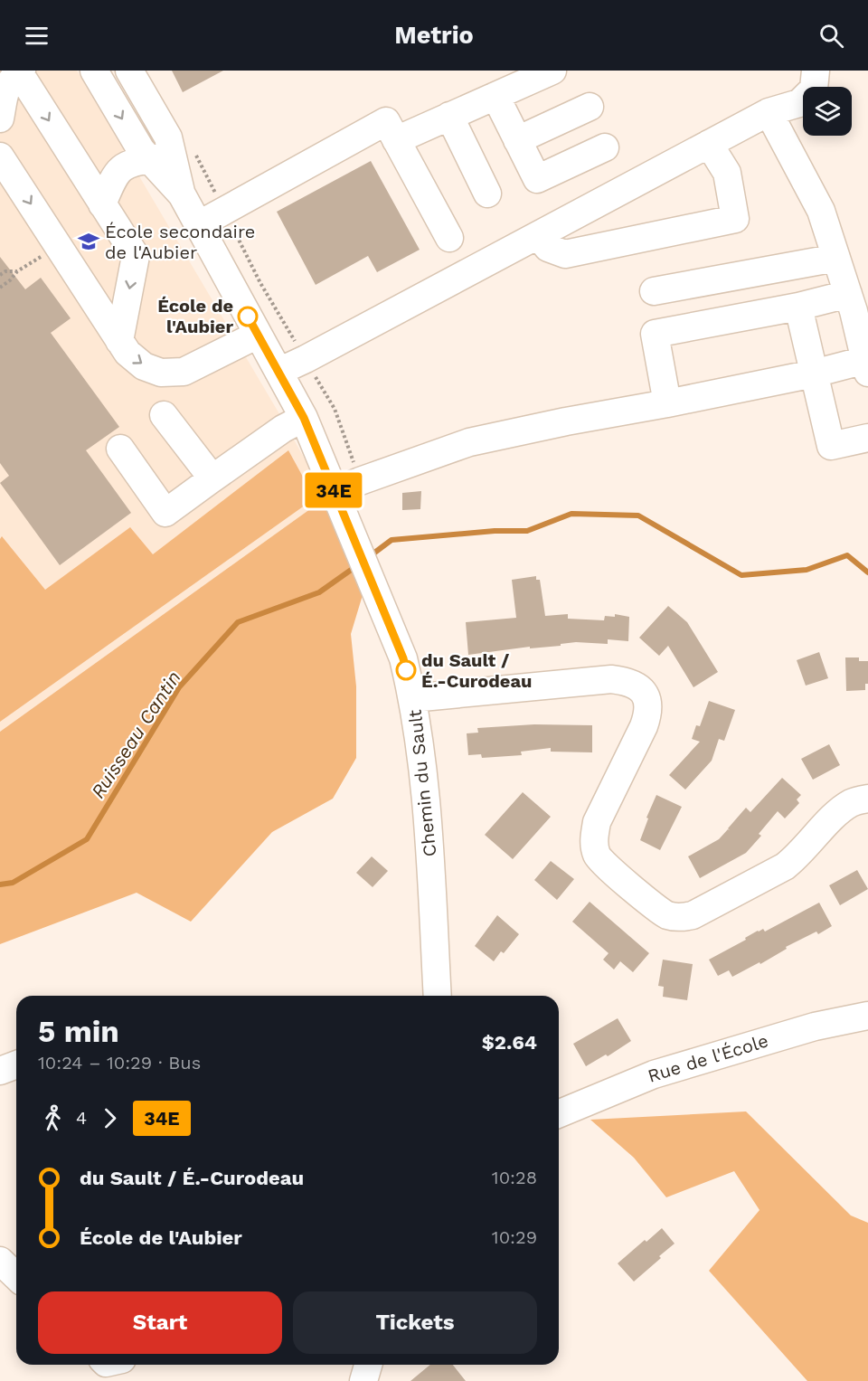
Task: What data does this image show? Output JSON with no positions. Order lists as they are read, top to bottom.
{
  "streets": {
    "street": ["Chemin du Sault", "Rue de l'École"]
  },
  "water": ["Ruisseau Cantin"],
  "places": {
    "school or university": ["École secondaire de l'Aubier"],
    "other": ["École de l'Aubier", "du Sault / É.-Curodeau"]
  },
  "lines": ["bus line 34E"],
  "page": {
    "header": "Metrio",
    "on_map": "34E",
    "heading": ["5 min", "10:24 – 10:29 · Bus", "$2.64"],
    "legs": ["4", "34E"],
    "list": [
      {
        "name": "du Sault / É.-Curodeau",
        "value": "10:28"
      },
      {
        "name": "École de l'Aubier",
        "value": "10:29"
      }
    ],
    "buttons": ["Start", "Tickets"]
  }
}
